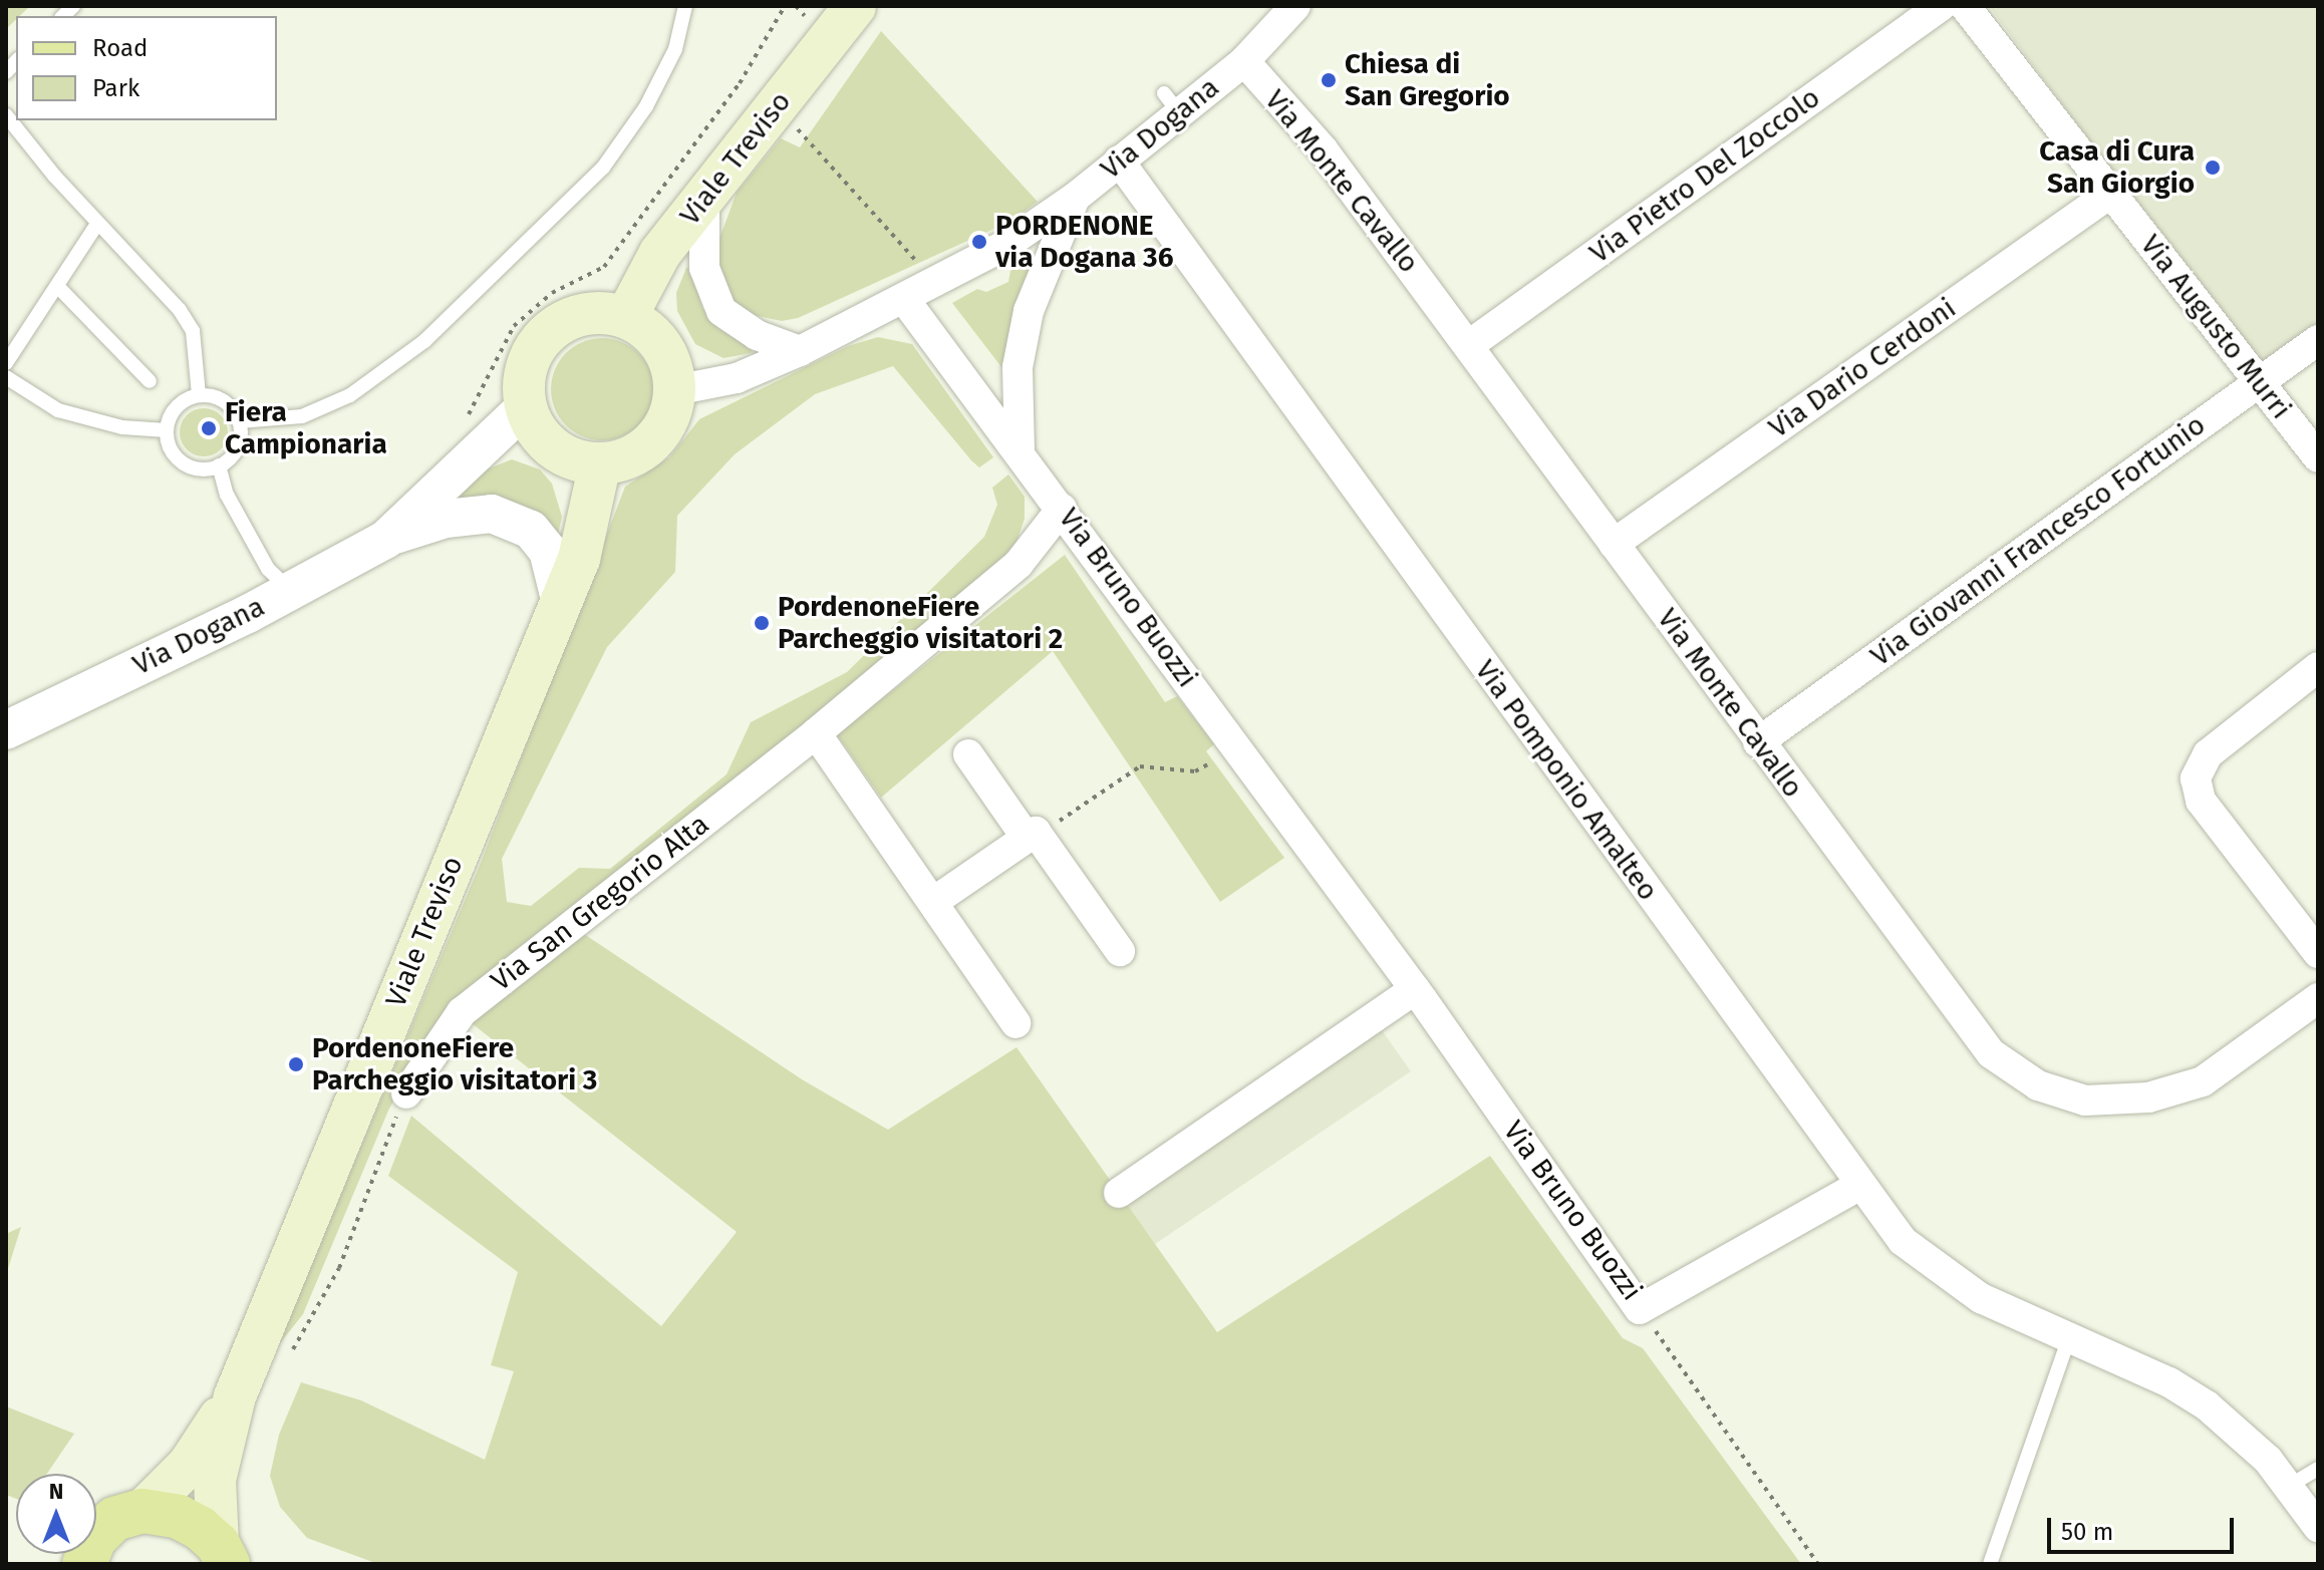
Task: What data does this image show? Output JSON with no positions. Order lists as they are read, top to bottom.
{
  "streets": {
    "main road": ["Viale Treviso"],
    "street": [
      "Via Dogana",
      "Via Pietro Del Zoccolo",
      "Via Monte Cavallo",
      "Via Augusto Murri",
      "Via Dario Cerdoni",
      "Via Giovanni Francesco Fortunio",
      "Via Bruno Buozzi",
      "Via Pomponio Amalteo",
      "Via San Gregorio Alta"
    ]
  },
  "crossings": [
    ["Via Dogana", "Viale Treviso"],
    ["Via Dogana", "Via Monte Cavallo"],
    ["Via Dogana", "Via Bruno Buozzi"],
    ["Via Dogana", "Via Pomponio Amalteo"],
    ["Via Pietro Del Zoccolo", "Via Monte Cavallo"],
    ["Via Monte Cavallo", "Via Dario Cerdoni"],
    ["Via Monte Cavallo", "Via Giovanni Francesco Fortunio"],
    ["Via Augusto Murri", "Via Dario Cerdoni"],
    ["Via Augusto Murri", "Via Giovanni Francesco Fortunio"],
    ["Via Bruno Buozzi", "Via Pomponio Amalteo"],
    ["Via Bruno Buozzi", "Via San Gregorio Alta"]
  ],
  "places": [
    "Chiesa di San Gregorio",
    "Casa di Cura San Giorgio",
    "PORDENONE via Dogana 36",
    "Fiera Campionaria",
    "PordenoneFiere Parcheggio visitatori 2",
    "PordenoneFiere Parcheggio visitatori 3"
  ],
  "legend": ["Road", "Park"],
  "scale_bar": "50 m",
  "north": "top"
}
